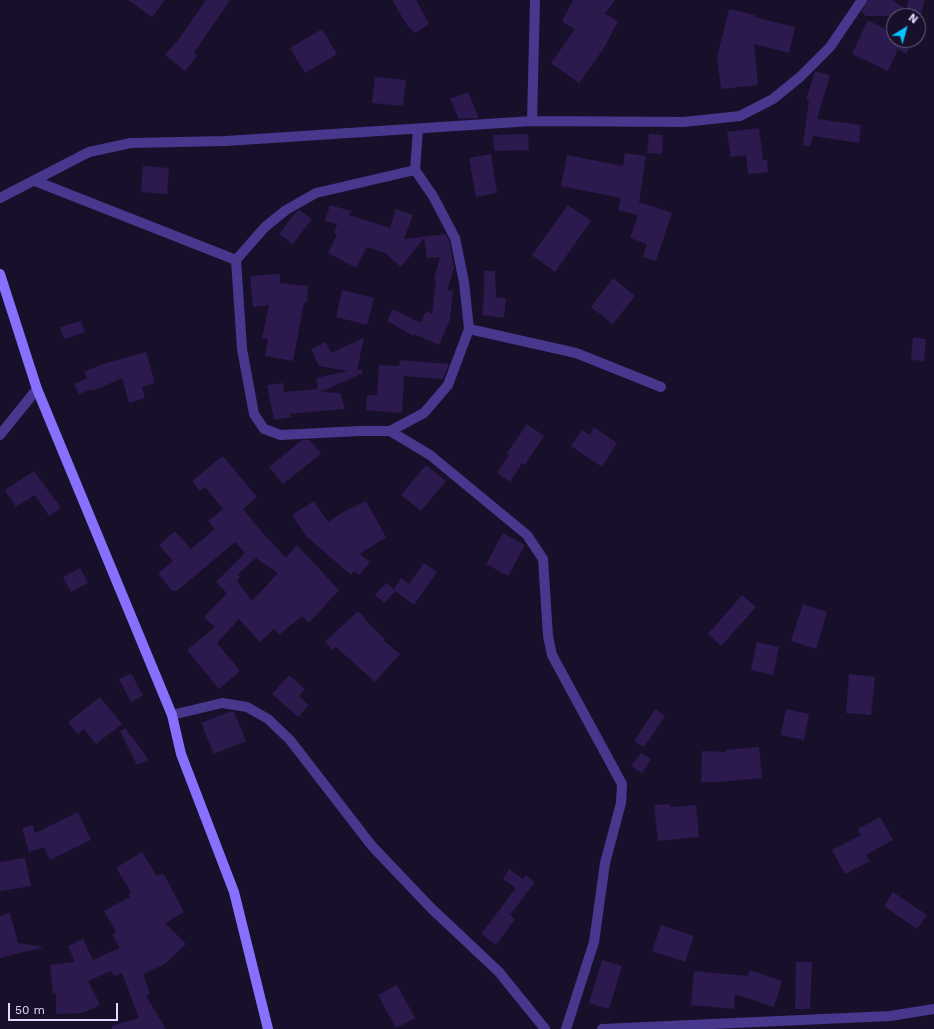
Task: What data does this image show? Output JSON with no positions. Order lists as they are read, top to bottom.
{
  "scale_bar": "50 m",
  "north": "top right"
}
